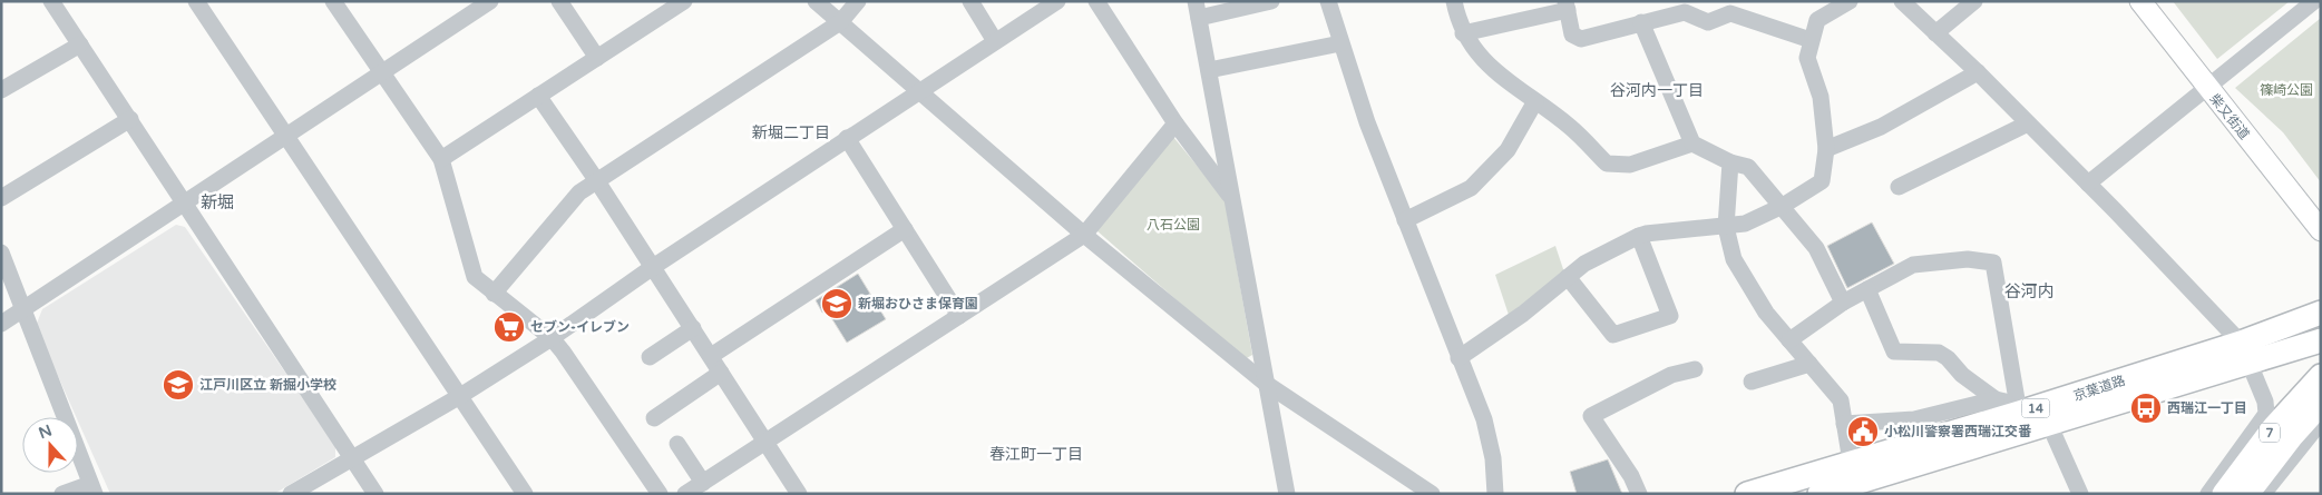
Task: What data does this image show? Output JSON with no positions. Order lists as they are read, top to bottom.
{
  "streets": {
    "highway": ["京葉道路", "14", "7"],
    "main road": ["柴又街道"]
  },
  "districts": [
    "谷河内一丁目",
    "新堀二丁目",
    "新堀",
    "谷河内",
    "春江町一丁目"
  ],
  "parks": ["篠崎公園", "八石公園"],
  "places": {
    "school or university": ["新堀おひさま保育園", "江戸川区立 新掘小学校"],
    "supermarket": ["セブン-イレブン"],
    "bus stop": ["西瑞江一丁目"],
    "public building": ["小松川警察署西瑞江交番"]
  },
  "north": "top"
}
